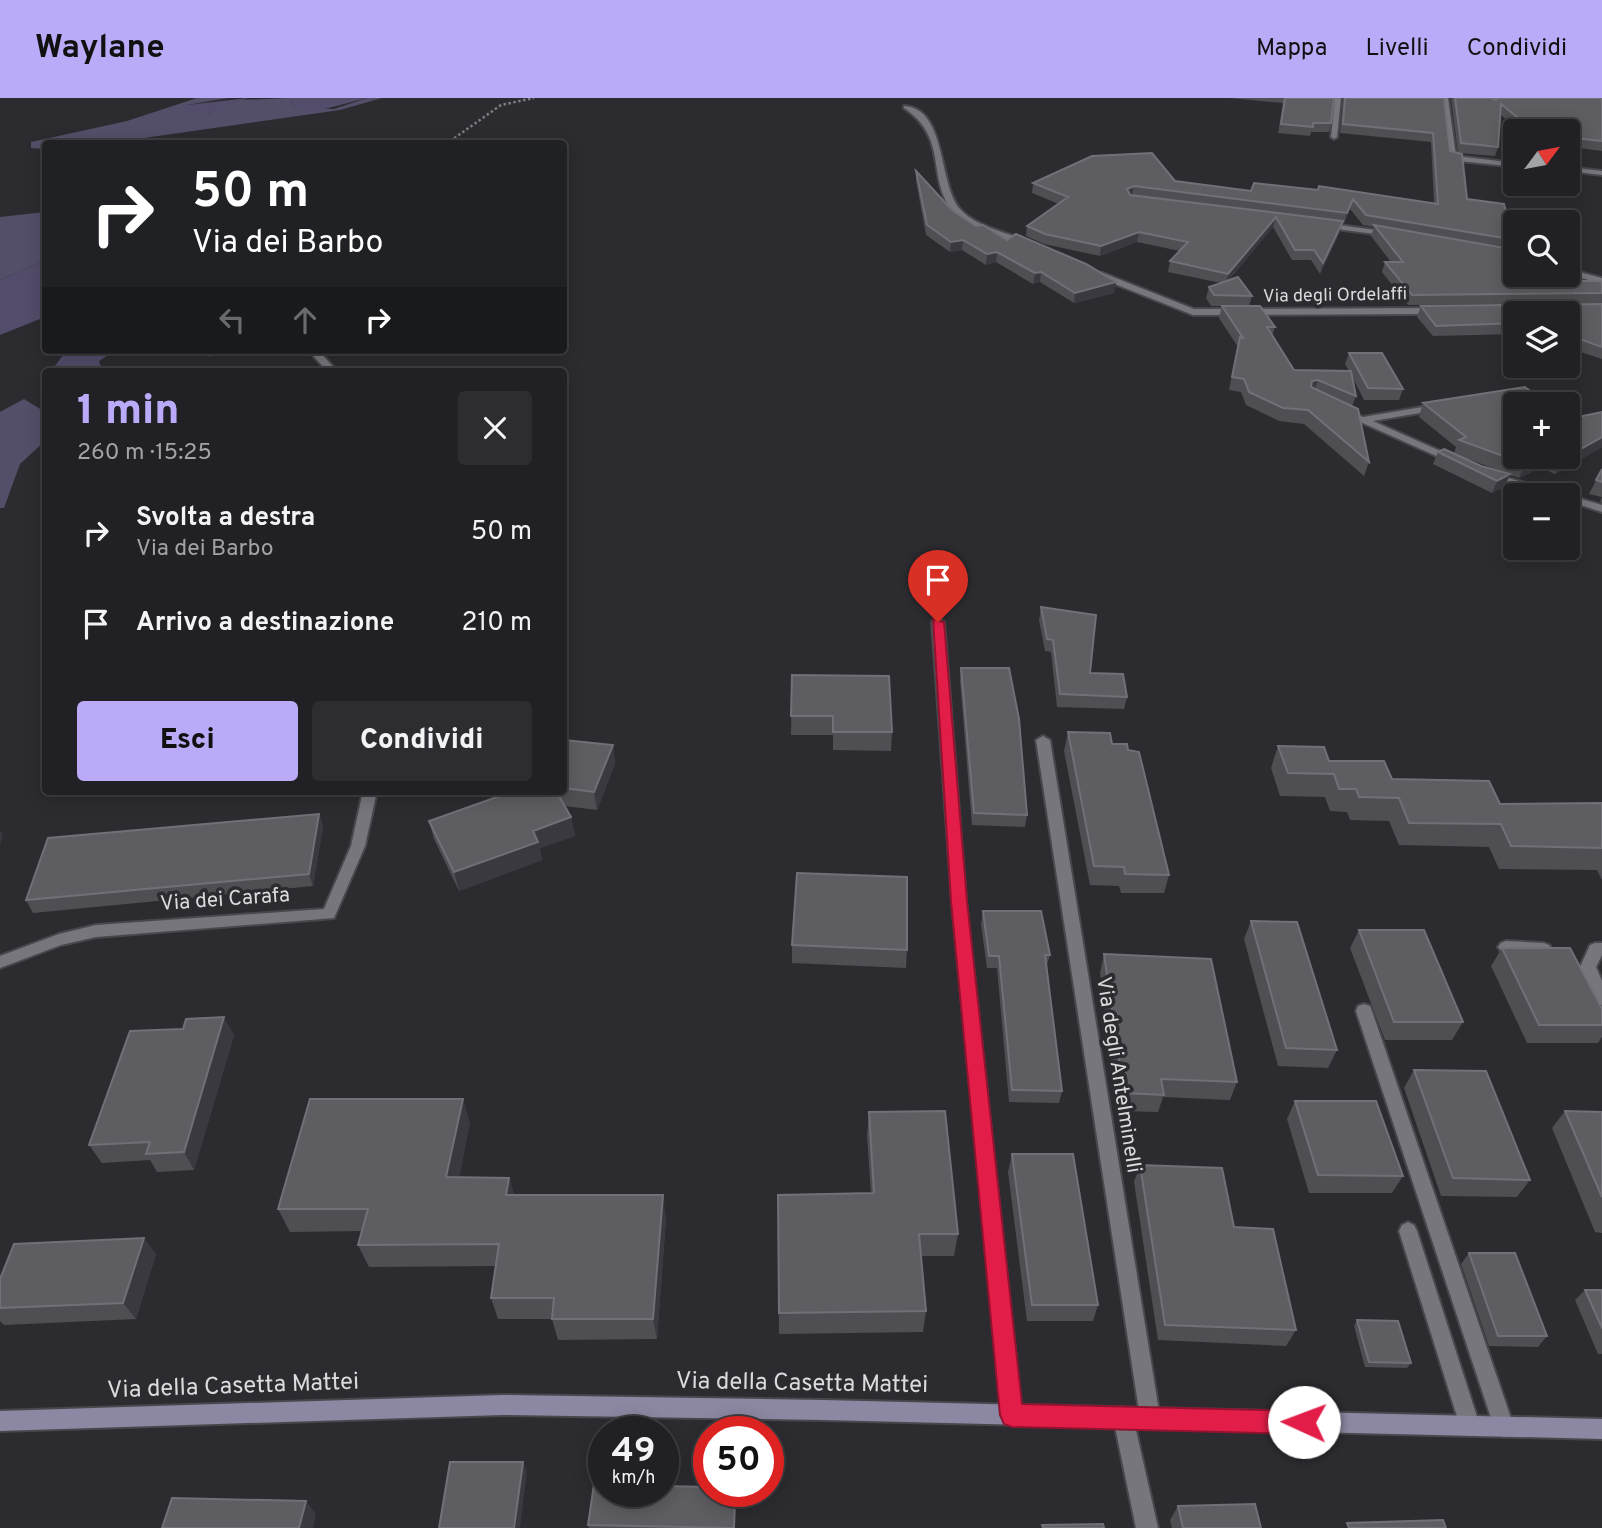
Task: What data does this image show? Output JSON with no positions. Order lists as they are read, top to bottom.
{
  "streets": {
    "main road": ["Via della Casetta Mattei"],
    "street": ["Via degli Ordelaffi", "Via dei Carafa", "Via degli Antelminelli"]
  },
  "crossings": [
    ["Via degli Antelminelli", "Via della Casetta Mattei"]
  ],
  "north": "top right",
  "page": {
    "header": "Waylane",
    "nav": ["Mappa", "Livelli", "Condividi"],
    "map_buttons": ["+", "−"],
    "turn": ["50 m", "Via dei Barbo"],
    "heading": ["1 min", "260 m · 15:25"],
    "list": [
      {
        "name": "Svolta a destra",
        "note": "Via dei Barbo",
        "value": "50 m"
      },
      {
        "name": "Arrivo a destinazione",
        "value": "210 m"
      }
    ],
    "buttons": ["Esci", "Condividi"],
    "speed": "49 km/h",
    "limit": "50"
  }
}
